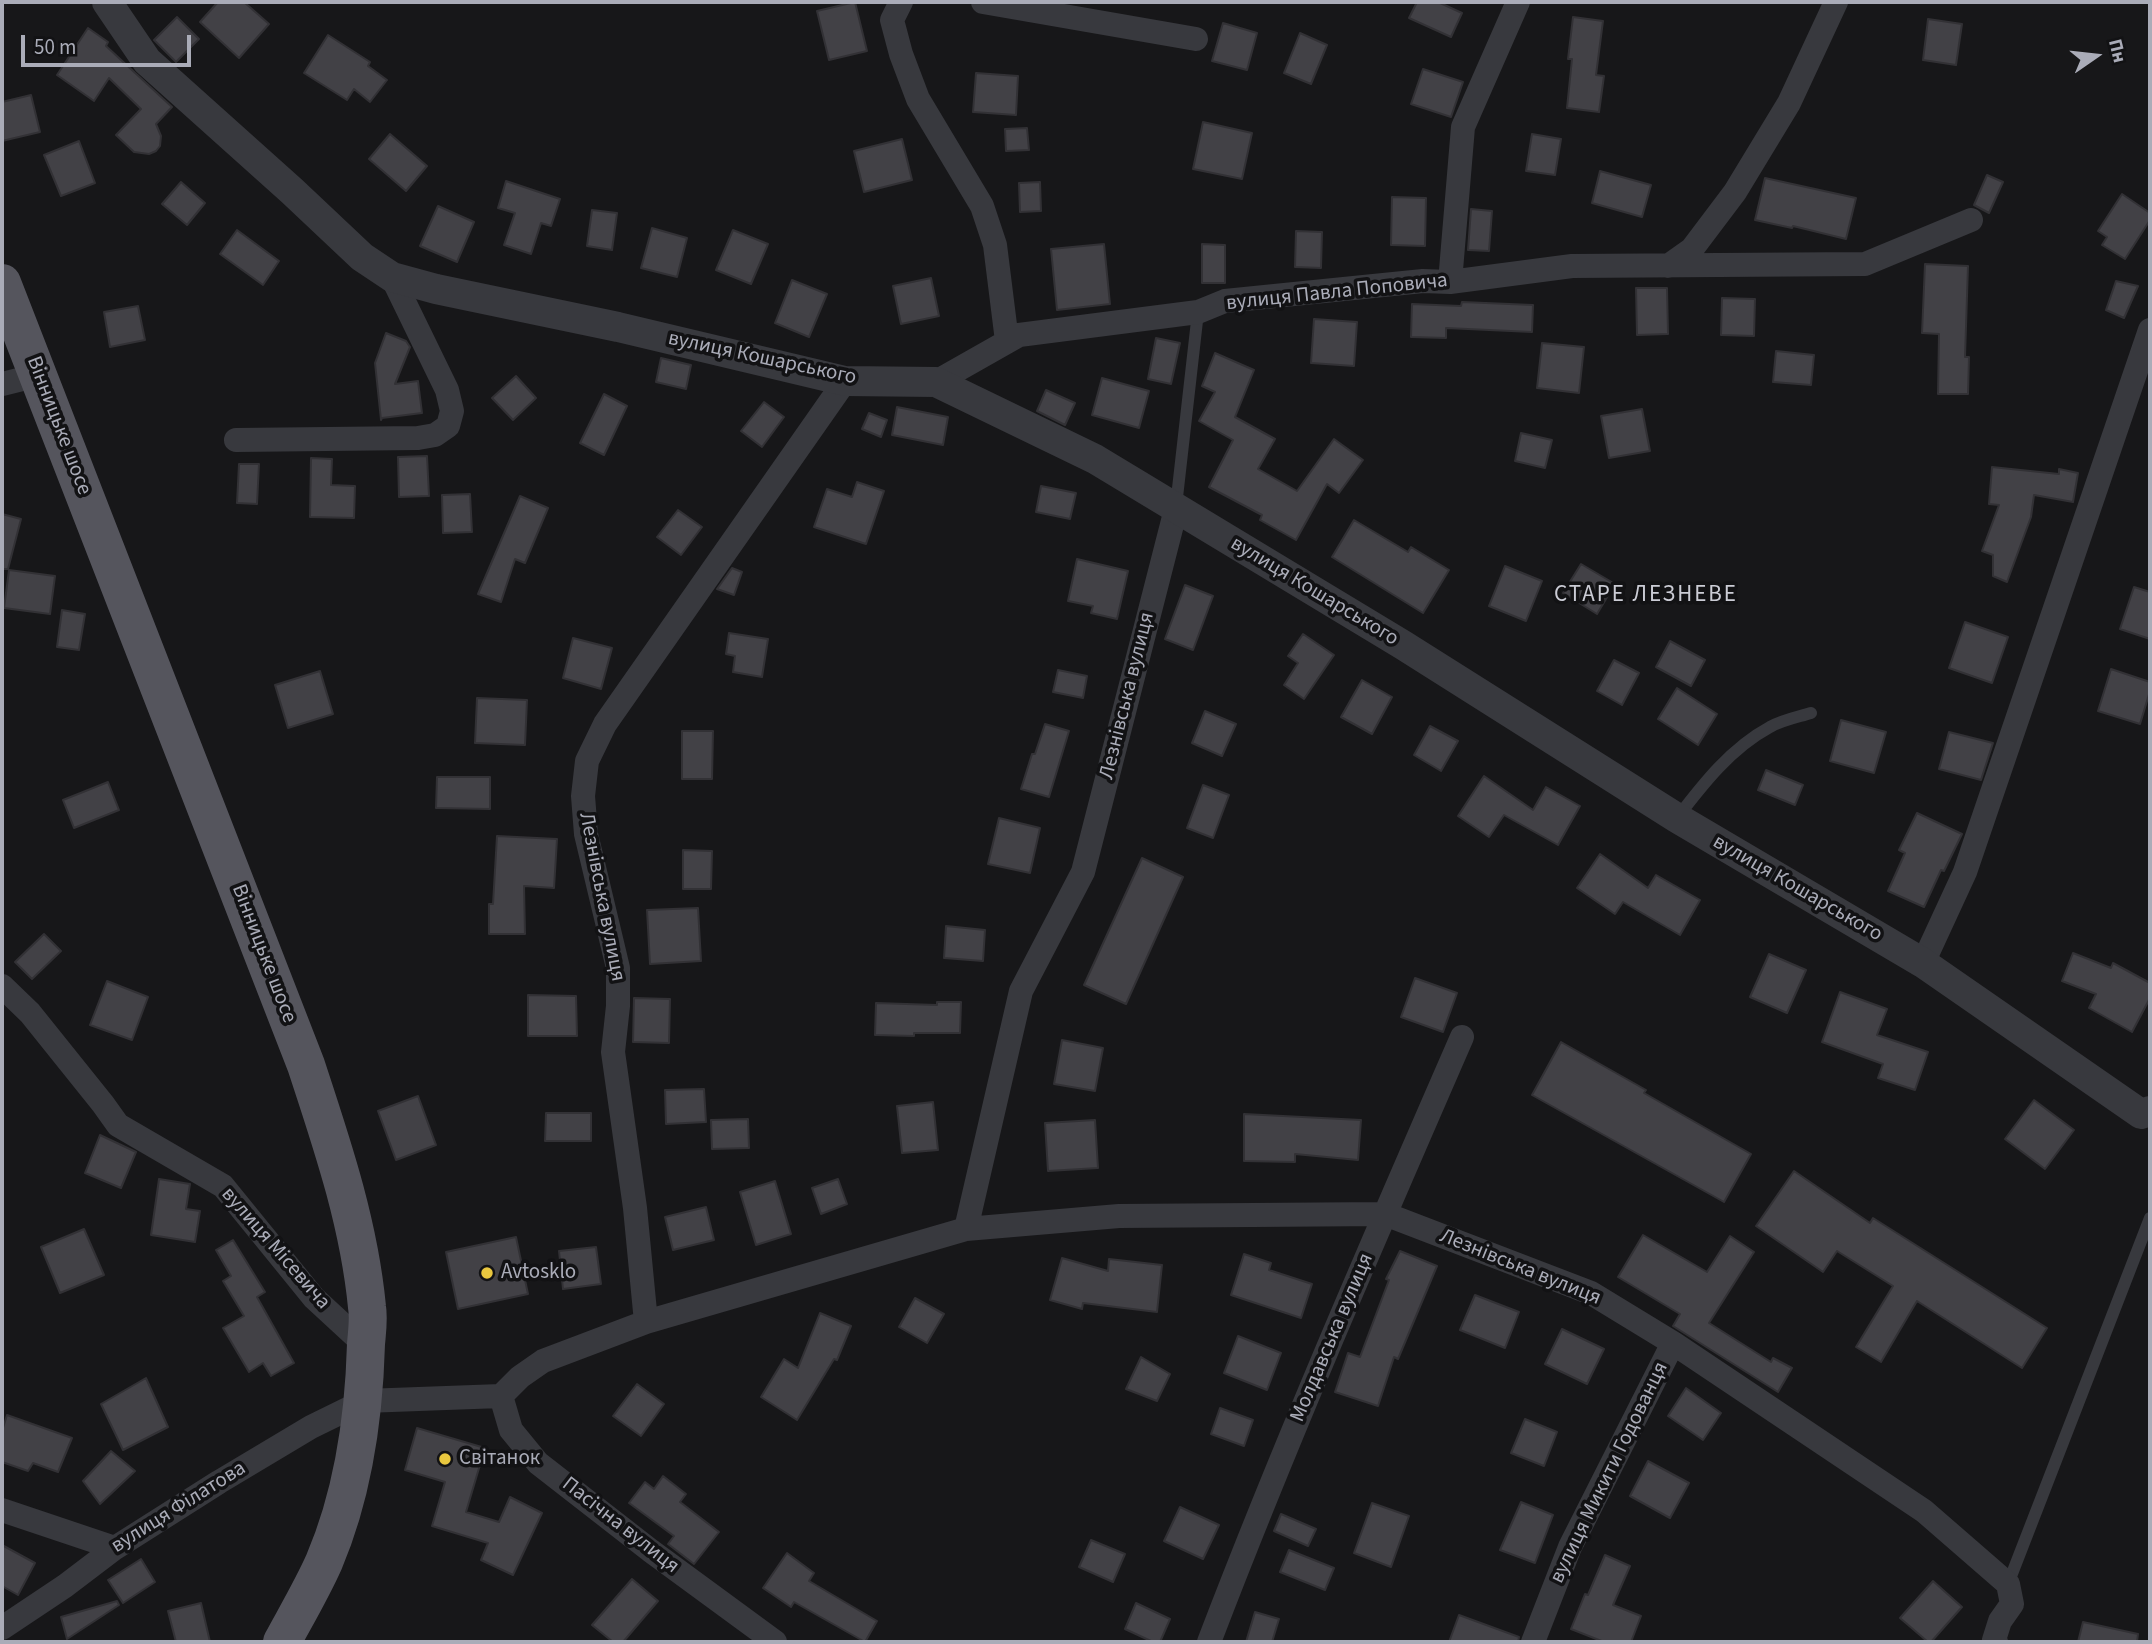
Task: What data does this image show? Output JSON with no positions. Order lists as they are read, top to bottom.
{
  "streets": {
    "main road": ["Вінницьке шосе"],
    "street": [
      "вулиця Павла Поповича",
      "вулиця Кошарського",
      "Лезнівська вулиця",
      "вулиця Місевича",
      "Молдавська вулиця",
      "вулиця Микити Годованця",
      "вулиця Філатова",
      "Пасічна вулиця"
    ]
  },
  "crossings": [
    ["вулиця Павла Поповича", "вулиця Кошарського"],
    ["вулиця Павла Поповича", "Лезнівська вулиця"],
    ["вулиця Кошарського", "Лезнівська вулиця"],
    ["Вінницьке шосе", "вулиця Місевича"],
    ["Вінницьке шосе", "вулиця Філатова"],
    ["Лезнівська вулиця", "Молдавська вулиця"],
    ["Лезнівська вулиця", "вулиця Микити Годованця"],
    ["Лезнівська вулиця", "Пасічна вулиця"]
  ],
  "districts": ["СТАРЕ ЛЕЗНЕВЕ"],
  "places": ["Avtosklo", "Світанок"],
  "scale_bar": "50 m",
  "north": "right"
}
